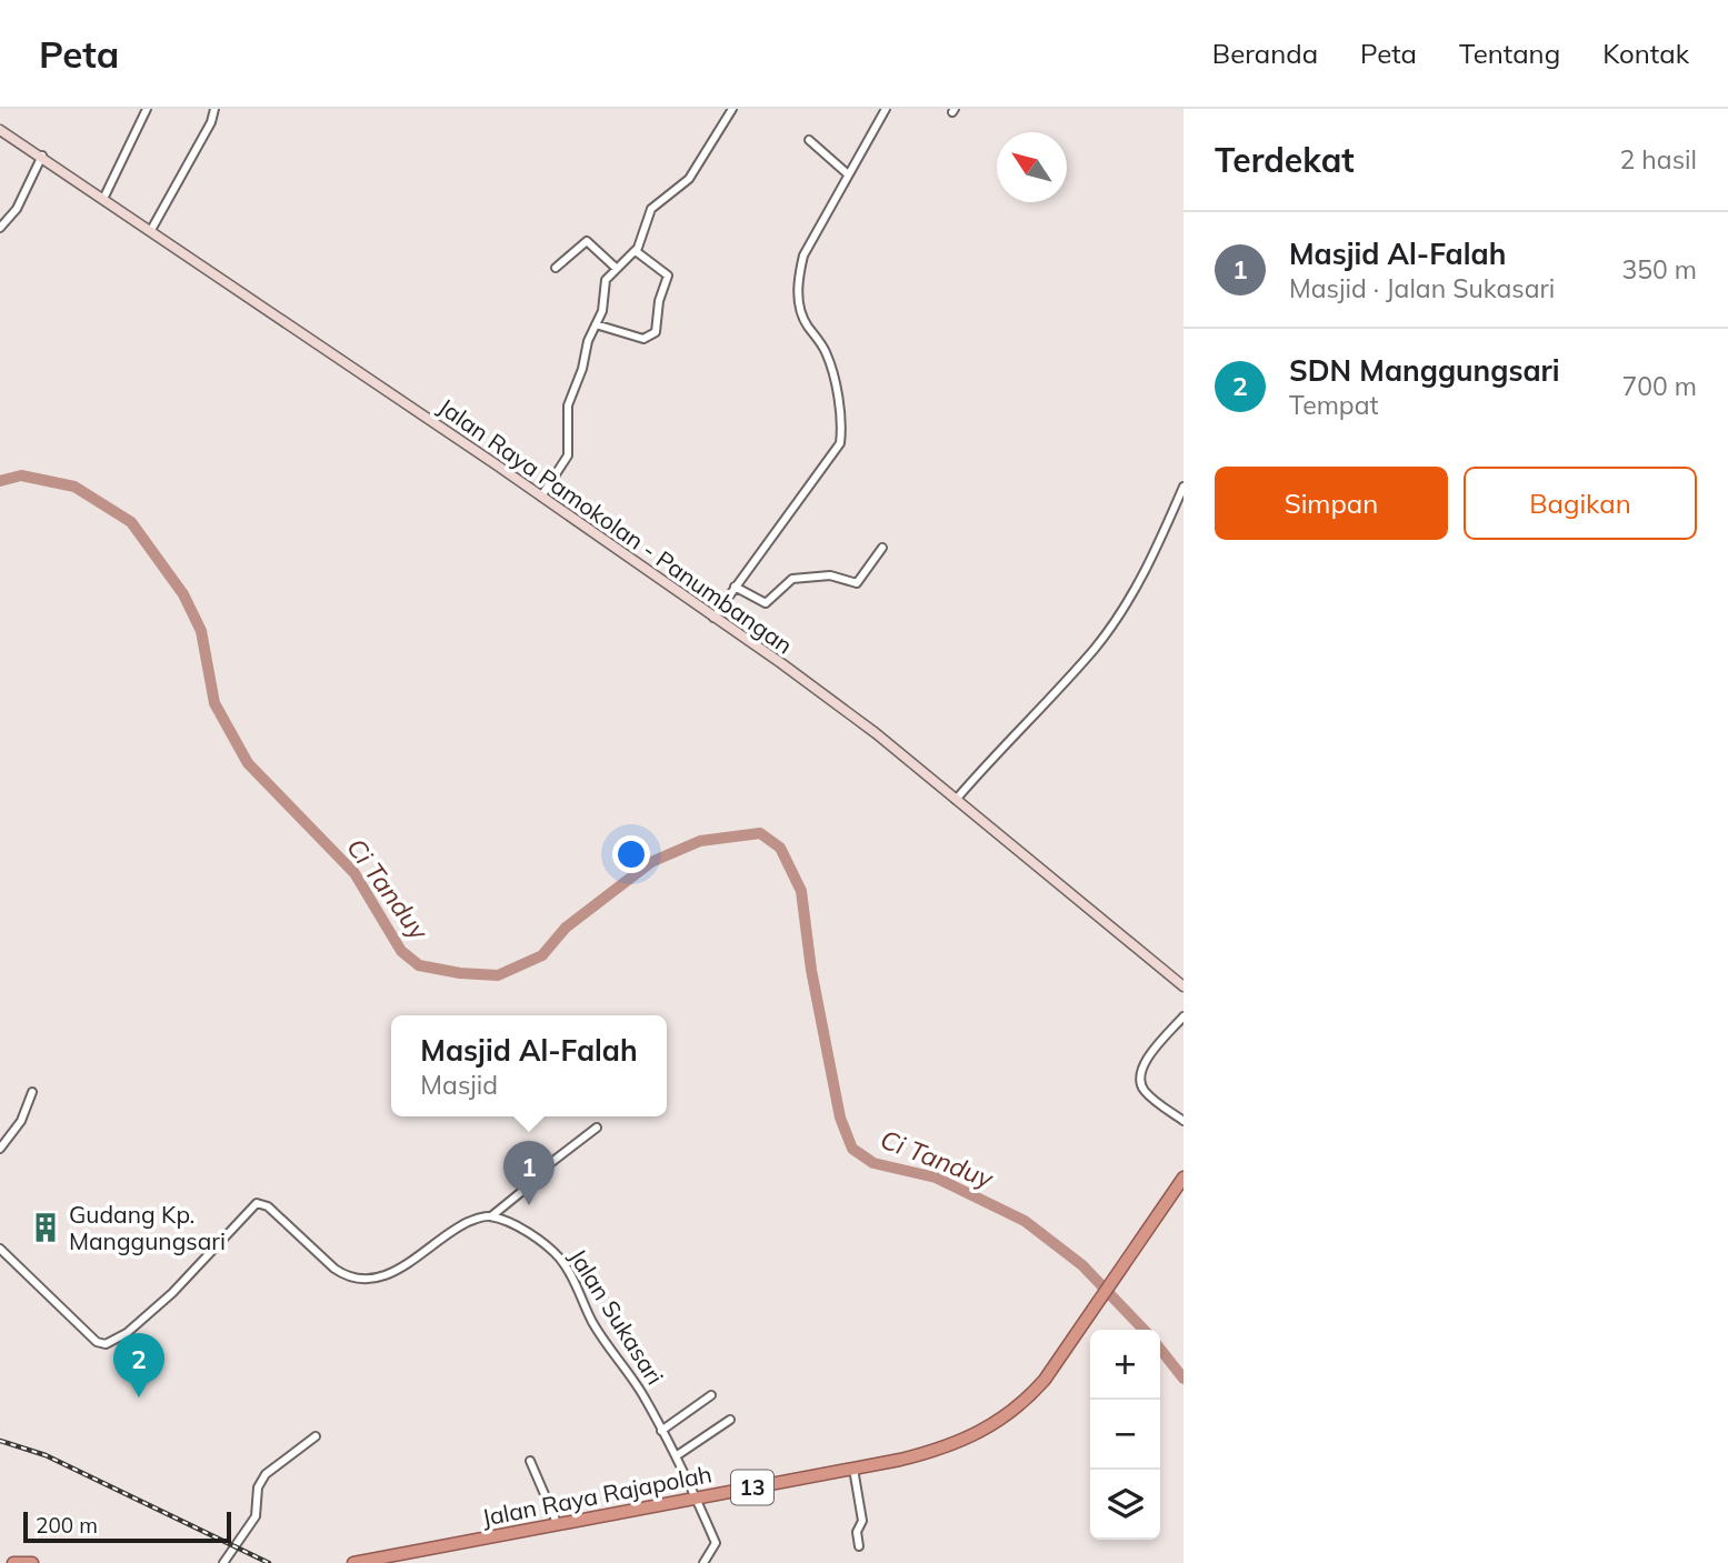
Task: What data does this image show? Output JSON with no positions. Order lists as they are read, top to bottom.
{
  "streets": {
    "highway": ["13", "Jalan Raya Rajapolah"],
    "main road": ["Jalan Raya Pamokolan - Panumbangan"],
    "street": ["Jalan Sukasari"]
  },
  "crossings": [
    ["Jalan Sukasari", "Jalan Raya Rajapolah"]
  ],
  "water": ["Ci Tanduy"],
  "places": {
    "building": ["Gudang Kp. Manggungsari"]
  },
  "scale_bar": "200 m",
  "north": "top left",
  "page": {
    "header": "Peta",
    "nav": [
      "Beranda",
      "Peta",
      "Tentang",
      "Kontak"
    ],
    "heading": ["Terdekat", "2 hasil"],
    "list": [
      {
        "mark": "1",
        "name": "Masjid Al-Falah",
        "note": "Masjid · Jalan Sukasari",
        "value": "350 m"
      },
      {
        "mark": "2",
        "name": "SDN Manggungsari",
        "note": "Tempat",
        "value": "700 m"
      }
    ],
    "buttons": ["Simpan", "Bagikan"],
    "popup": ["Masjid Al-Falah", "Masjid"],
    "pins": ["1", "2"],
    "map_buttons": ["+", "−"],
    "scale": "200 m"
  }
}
